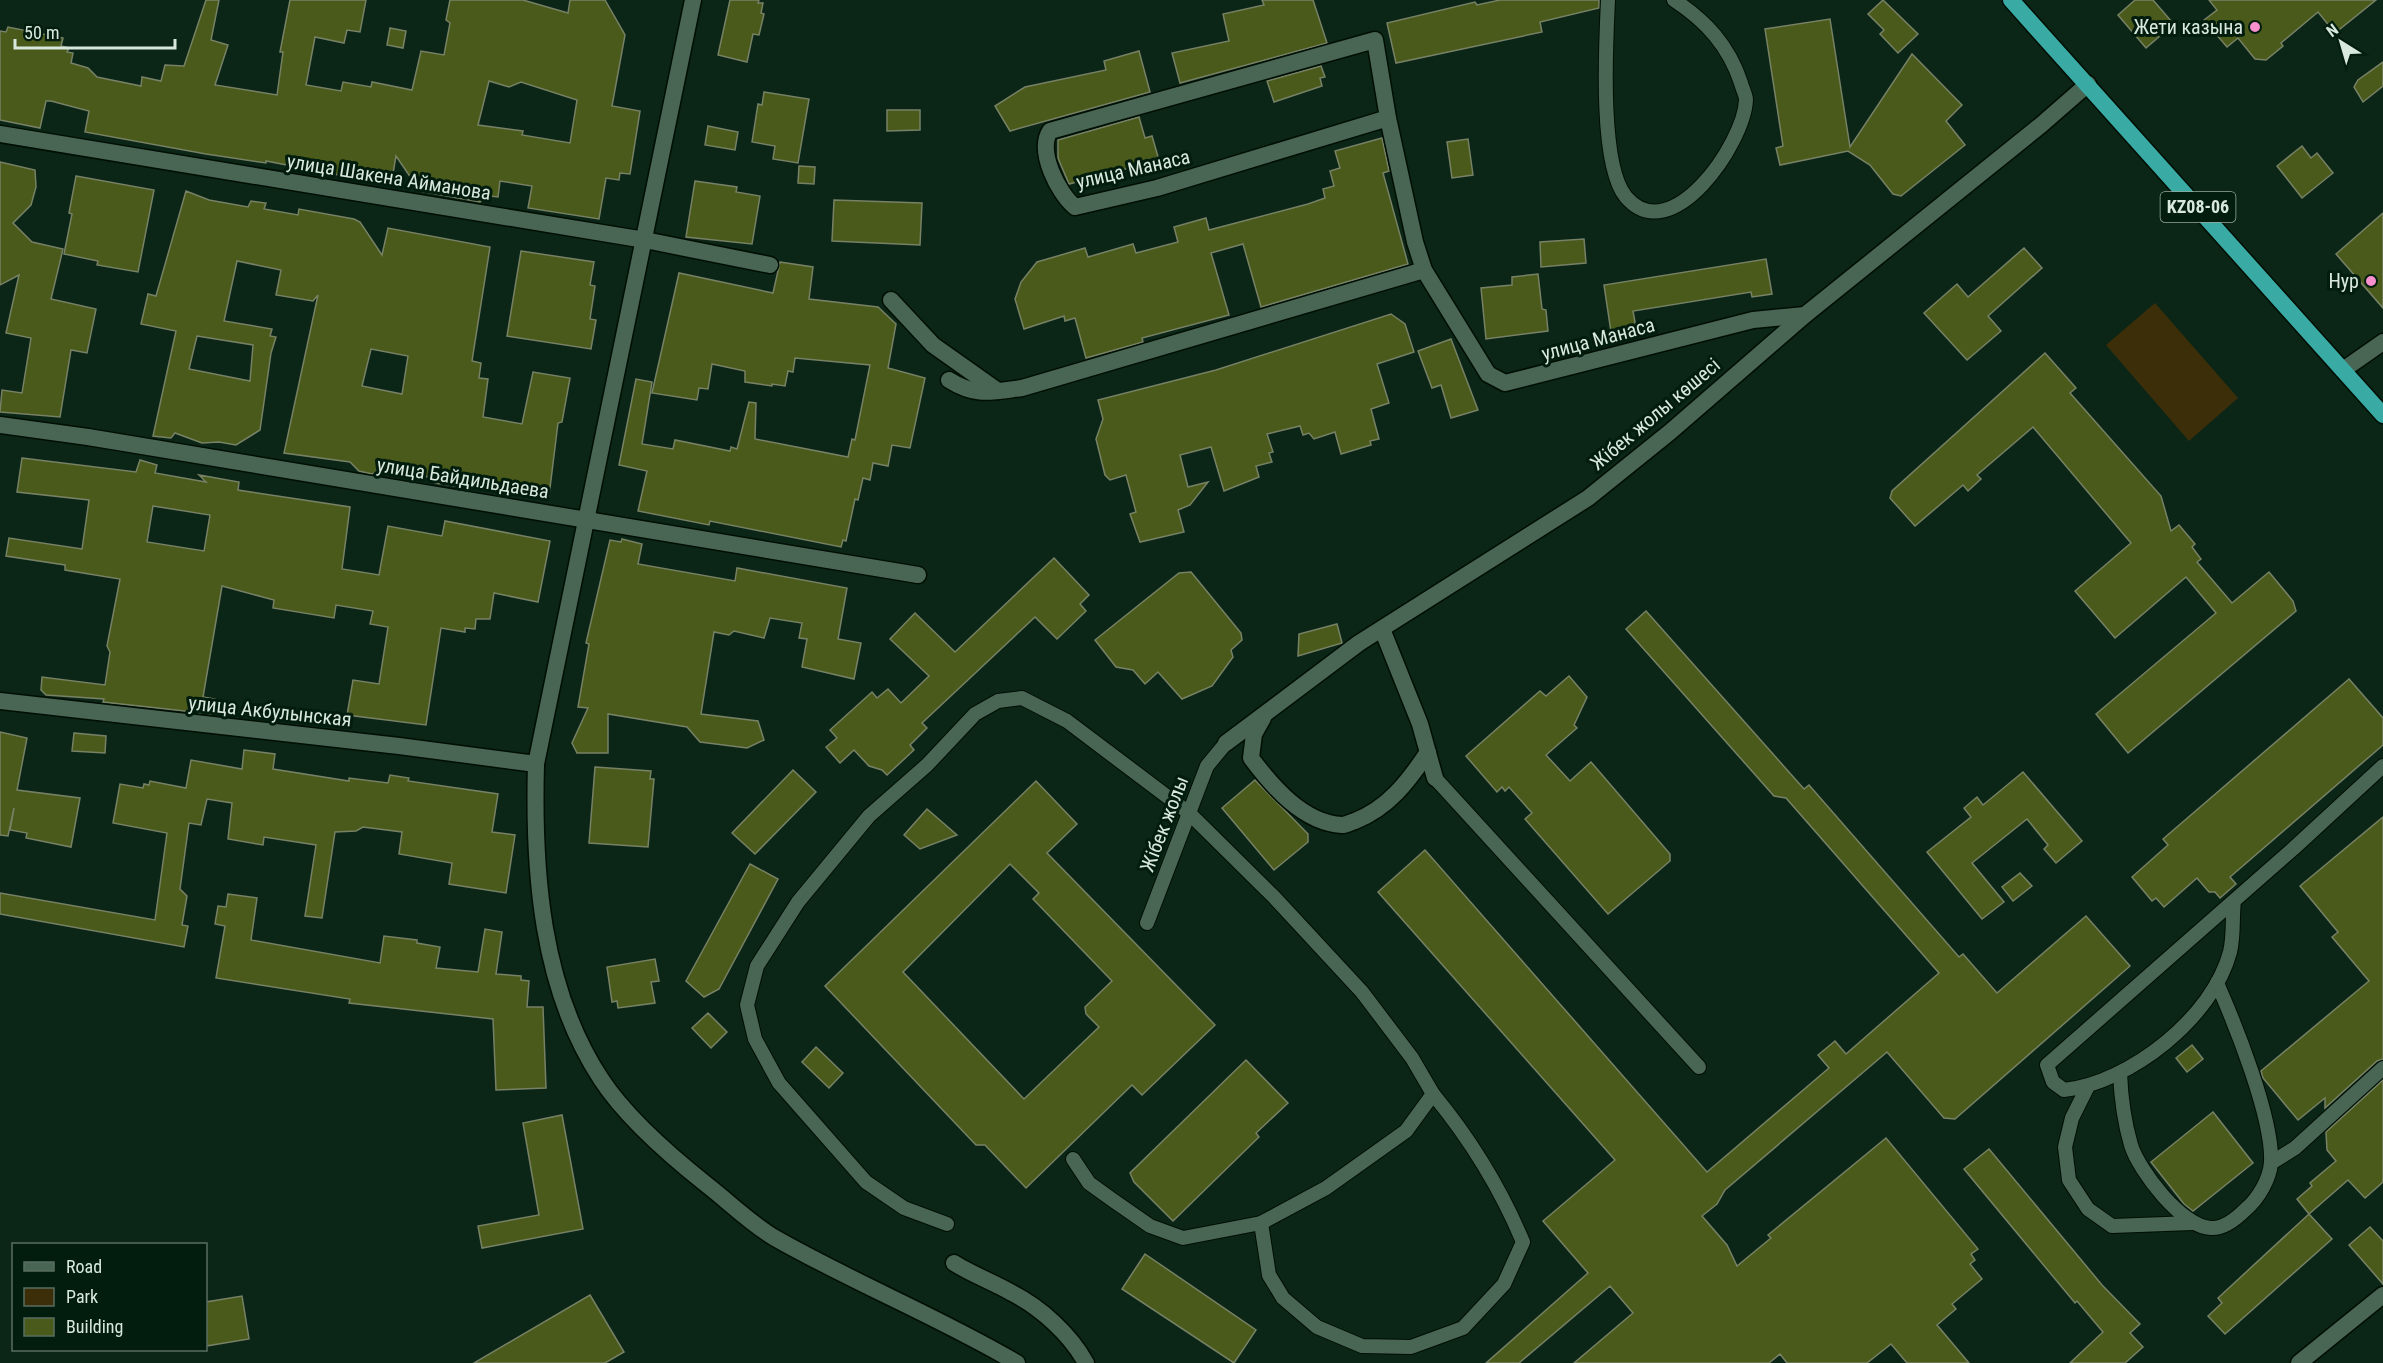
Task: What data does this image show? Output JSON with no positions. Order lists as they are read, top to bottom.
{
  "streets": {
    "highway": ["KZ08-06"],
    "street": [
      "улица Манаса",
      "улица Шакена Айманова",
      "Жібек жолы көшесі",
      "улица Байдильдаева",
      "улица Акбулынская"
    ],
    "lane": ["Жібек жолы"]
  },
  "crossings": [
    ["улица Манаса", "Жібек жолы көшесі"],
    ["KZ08-06", "Жібек жолы көшесі"],
    ["Жібек жолы көшесі", "Жібек жолы"]
  ],
  "places": ["Жети казына", "Нур"],
  "legend": ["Road", "Park", "Building"],
  "scale_bar": "50 m",
  "north": "top left"
}
